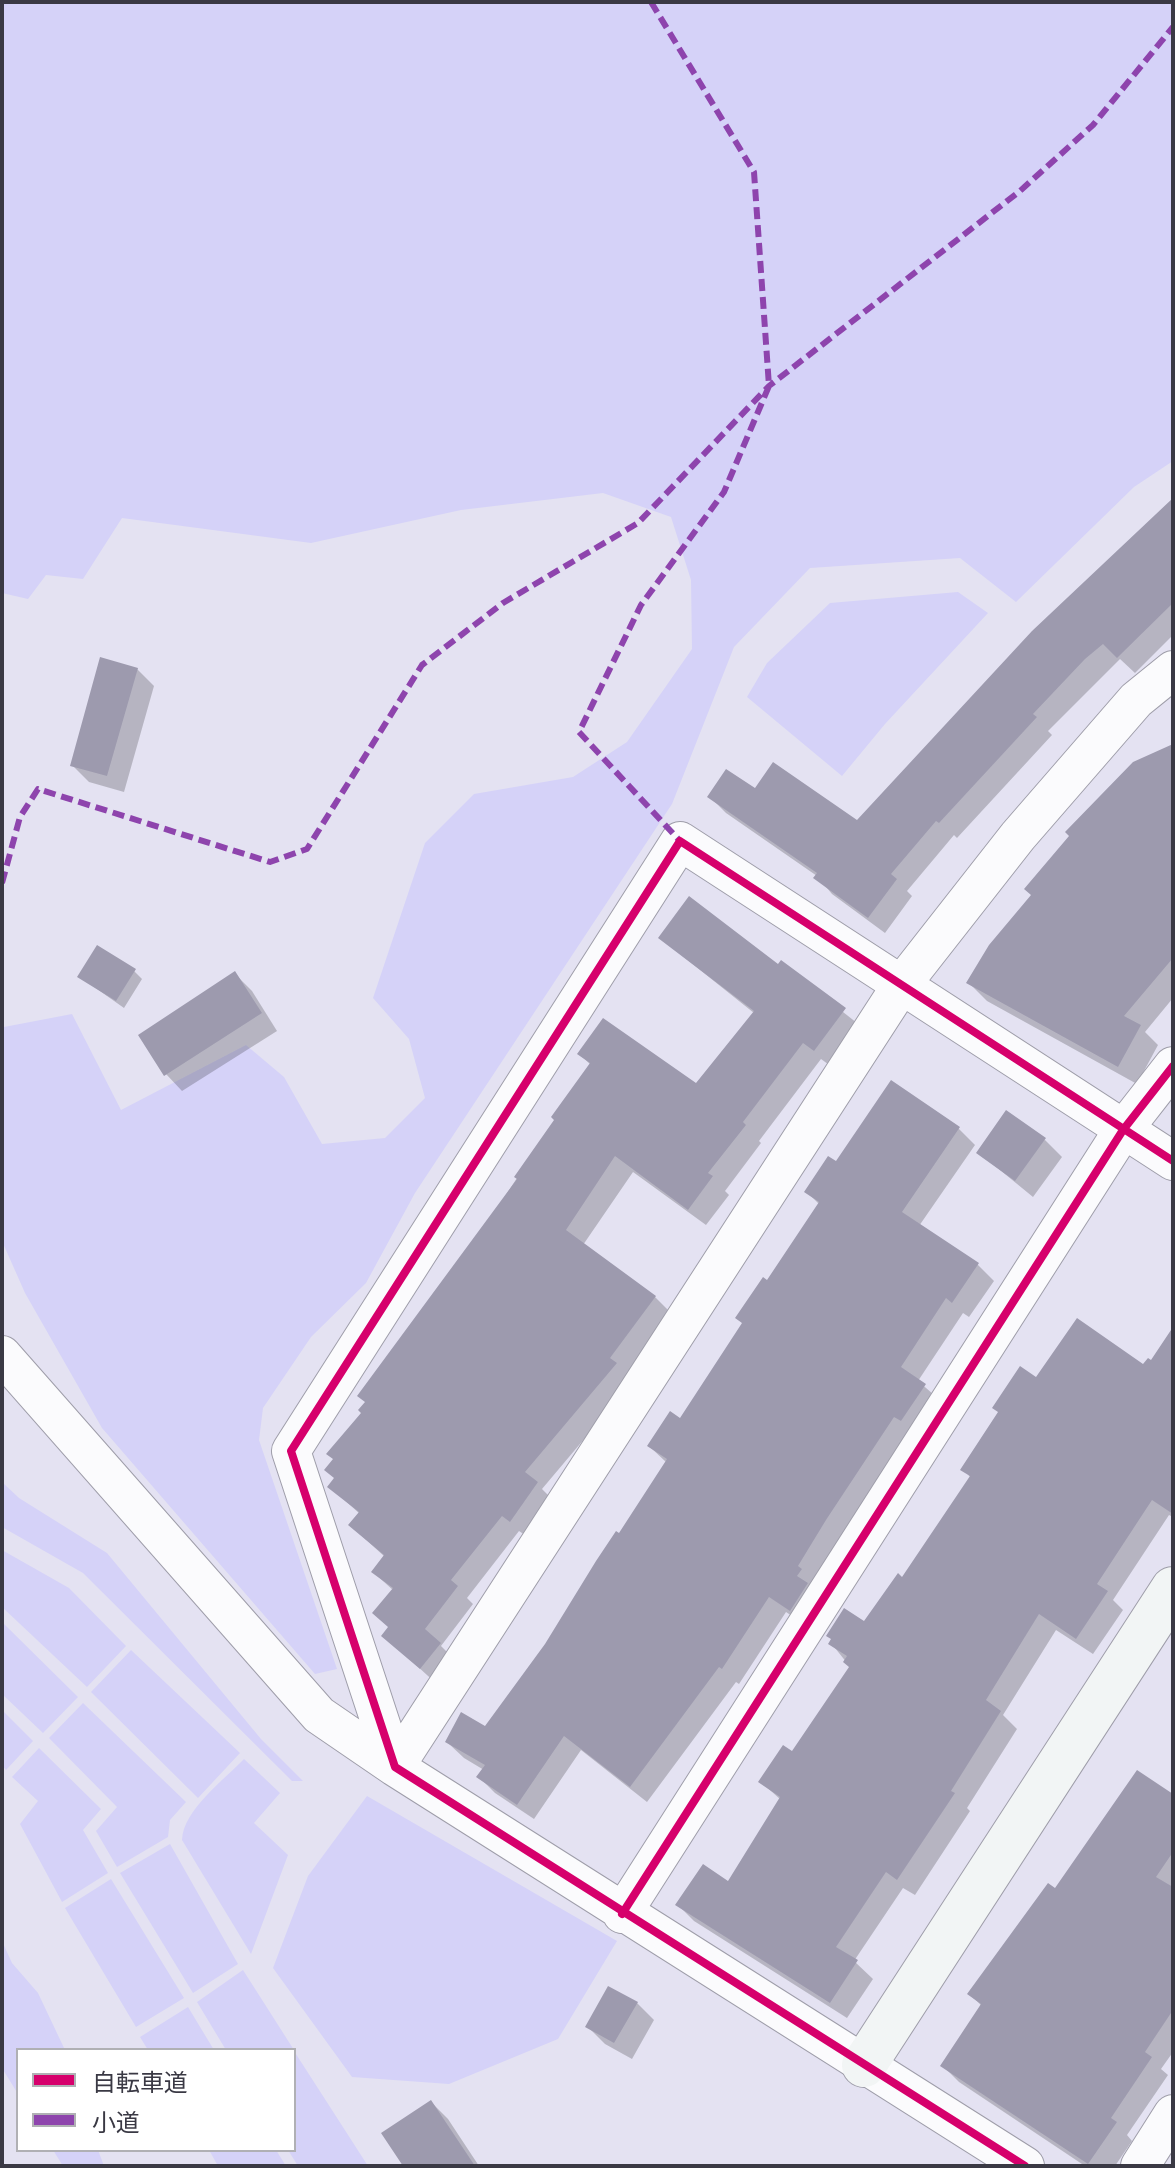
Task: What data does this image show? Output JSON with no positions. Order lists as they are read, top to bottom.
{
  "legend": ["自転車道", "小道"]
}
